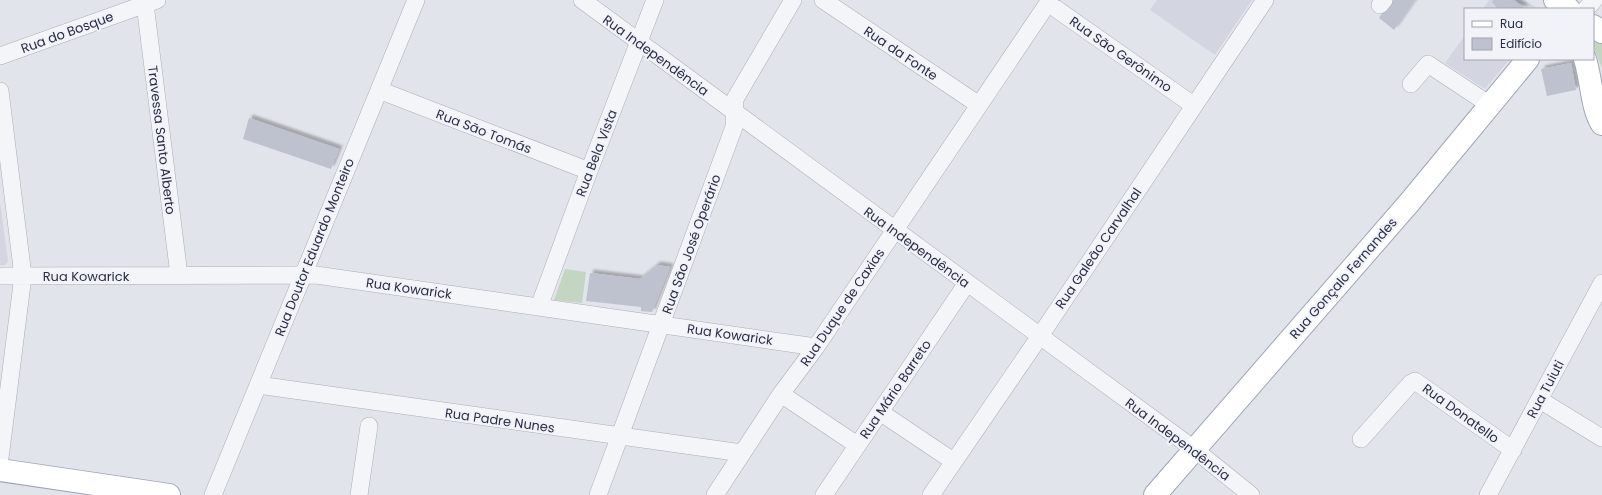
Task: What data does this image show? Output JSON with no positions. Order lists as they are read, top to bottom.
{
  "streets": {
    "main road": ["Rua Gonçalo Fernandes"],
    "street": [
      "Rua do Bosque",
      "Rua da Fonte",
      "Rua São Gerônimo",
      "Rua Independência",
      "Rua São Tomás",
      "Travessa Santo Alberto",
      "Rua Bela Vista",
      "Rua São José Operário",
      "Rua Doutor Eduardo Monteiro",
      "Rua Galeão Carvalhal",
      "Rua Kowarick",
      "Rua Duque de Caxias",
      "Rua Mário Barreto",
      "Rua Tuiuti",
      "Rua Donatello",
      "Rua Padre Nunes"
    ]
  },
  "crossings": [
    ["Rua do Bosque", "Travessa Santo Alberto"],
    ["Rua da Fonte", "Rua Duque de Caxias"],
    ["Rua São Gerônimo", "Rua Galeão Carvalhal"],
    ["Rua São Gerônimo", "Rua Duque de Caxias"],
    ["Rua Independência", "Rua Bela Vista"],
    ["Rua Independência", "Rua São José Operário"],
    ["Rua Independência", "Rua Galeão Carvalhal"],
    ["Rua Independência", "Rua Gonçalo Fernandes"],
    ["Rua Independência", "Rua Duque de Caxias"],
    ["Rua Independência", "Rua Mário Barreto"],
    ["Rua São Tomás", "Rua Bela Vista"],
    ["Rua São Tomás", "Rua Doutor Eduardo Monteiro"],
    ["Travessa Santo Alberto", "Rua Kowarick"],
    ["Rua Bela Vista", "Rua Kowarick"],
    ["Rua São José Operário", "Rua Kowarick"],
    ["Rua São José Operário", "Rua Padre Nunes"],
    ["Rua Doutor Eduardo Monteiro", "Rua Kowarick"],
    ["Rua Doutor Eduardo Monteiro", "Rua Padre Nunes"],
    ["Rua Kowarick", "Rua Duque de Caxias"],
    ["Rua Duque de Caxias", "Rua Padre Nunes"],
    ["Rua Tuiuti", "Rua Donatello"]
  ],
  "legend": ["Rua", "Edifício"]
}
